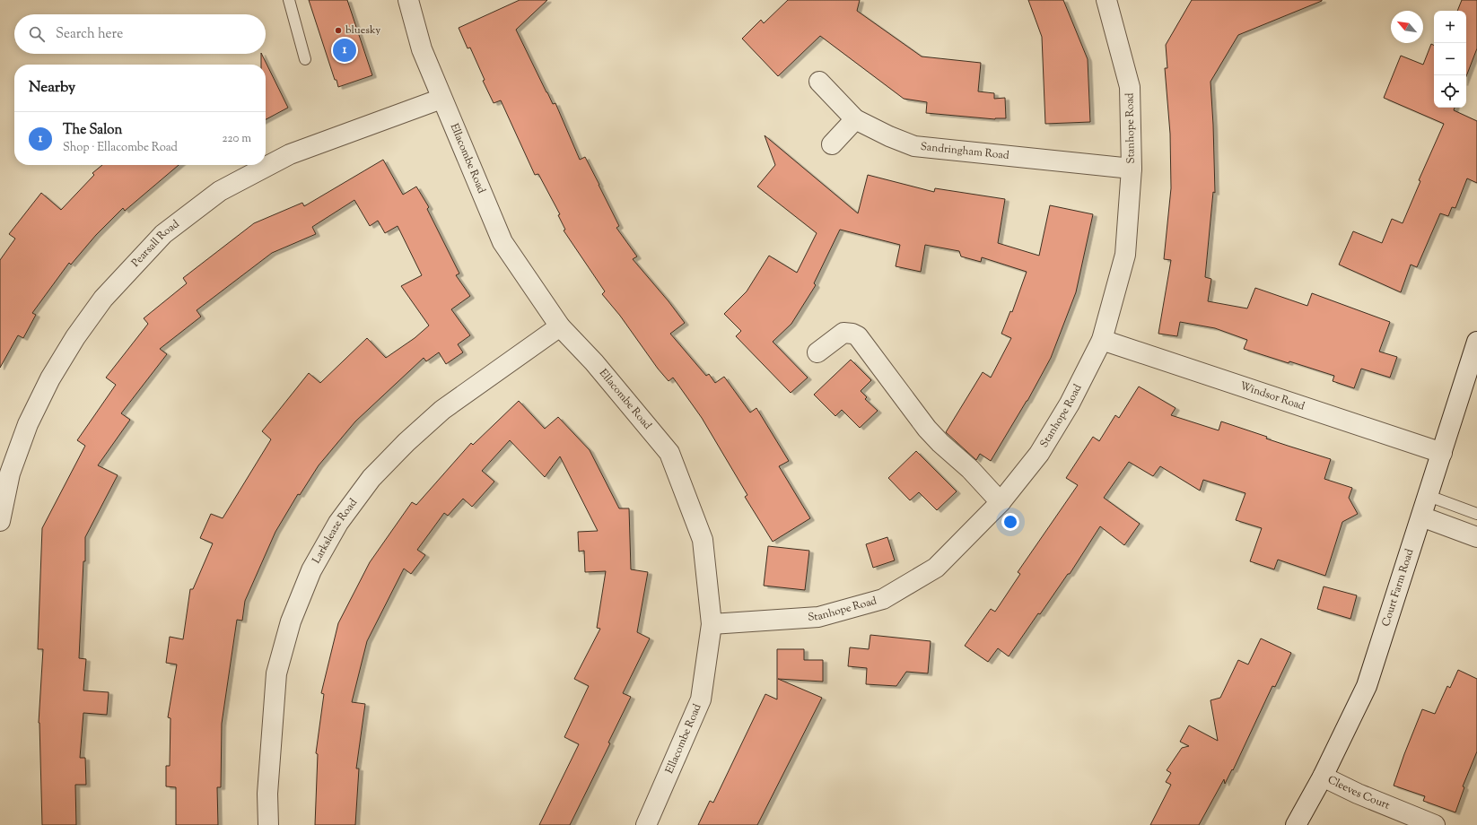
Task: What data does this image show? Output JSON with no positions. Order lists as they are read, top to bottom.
{
  "streets": {
    "street": [
      "Stanhope Road",
      "Sandringham Road",
      "Ellacombe Road",
      "Pearsall Road",
      "Windsor Road",
      "Larksleaze Road",
      "Court Farm Road",
      "Cleeves Court"
    ]
  },
  "crossings": [
    ["Stanhope Road", "Sandringham Road"],
    ["Stanhope Road", "Ellacombe Road"],
    ["Stanhope Road", "Windsor Road"],
    ["Ellacombe Road", "Pearsall Road"],
    ["Ellacombe Road", "Larksleaze Road"],
    ["Windsor Road", "Court Farm Road"],
    ["Court Farm Road", "Cleeves Court"]
  ],
  "places": ["bluesky"],
  "north": "top left",
  "page": {
    "map_buttons": ["+", "−"],
    "search": "Search here",
    "pins": "1",
    "heading": "Nearby",
    "list": [
      {
        "mark": "1",
        "name": "The Salon",
        "note": "Shop · Ellacombe Road",
        "value": "220 m"
      }
    ]
  }
}
